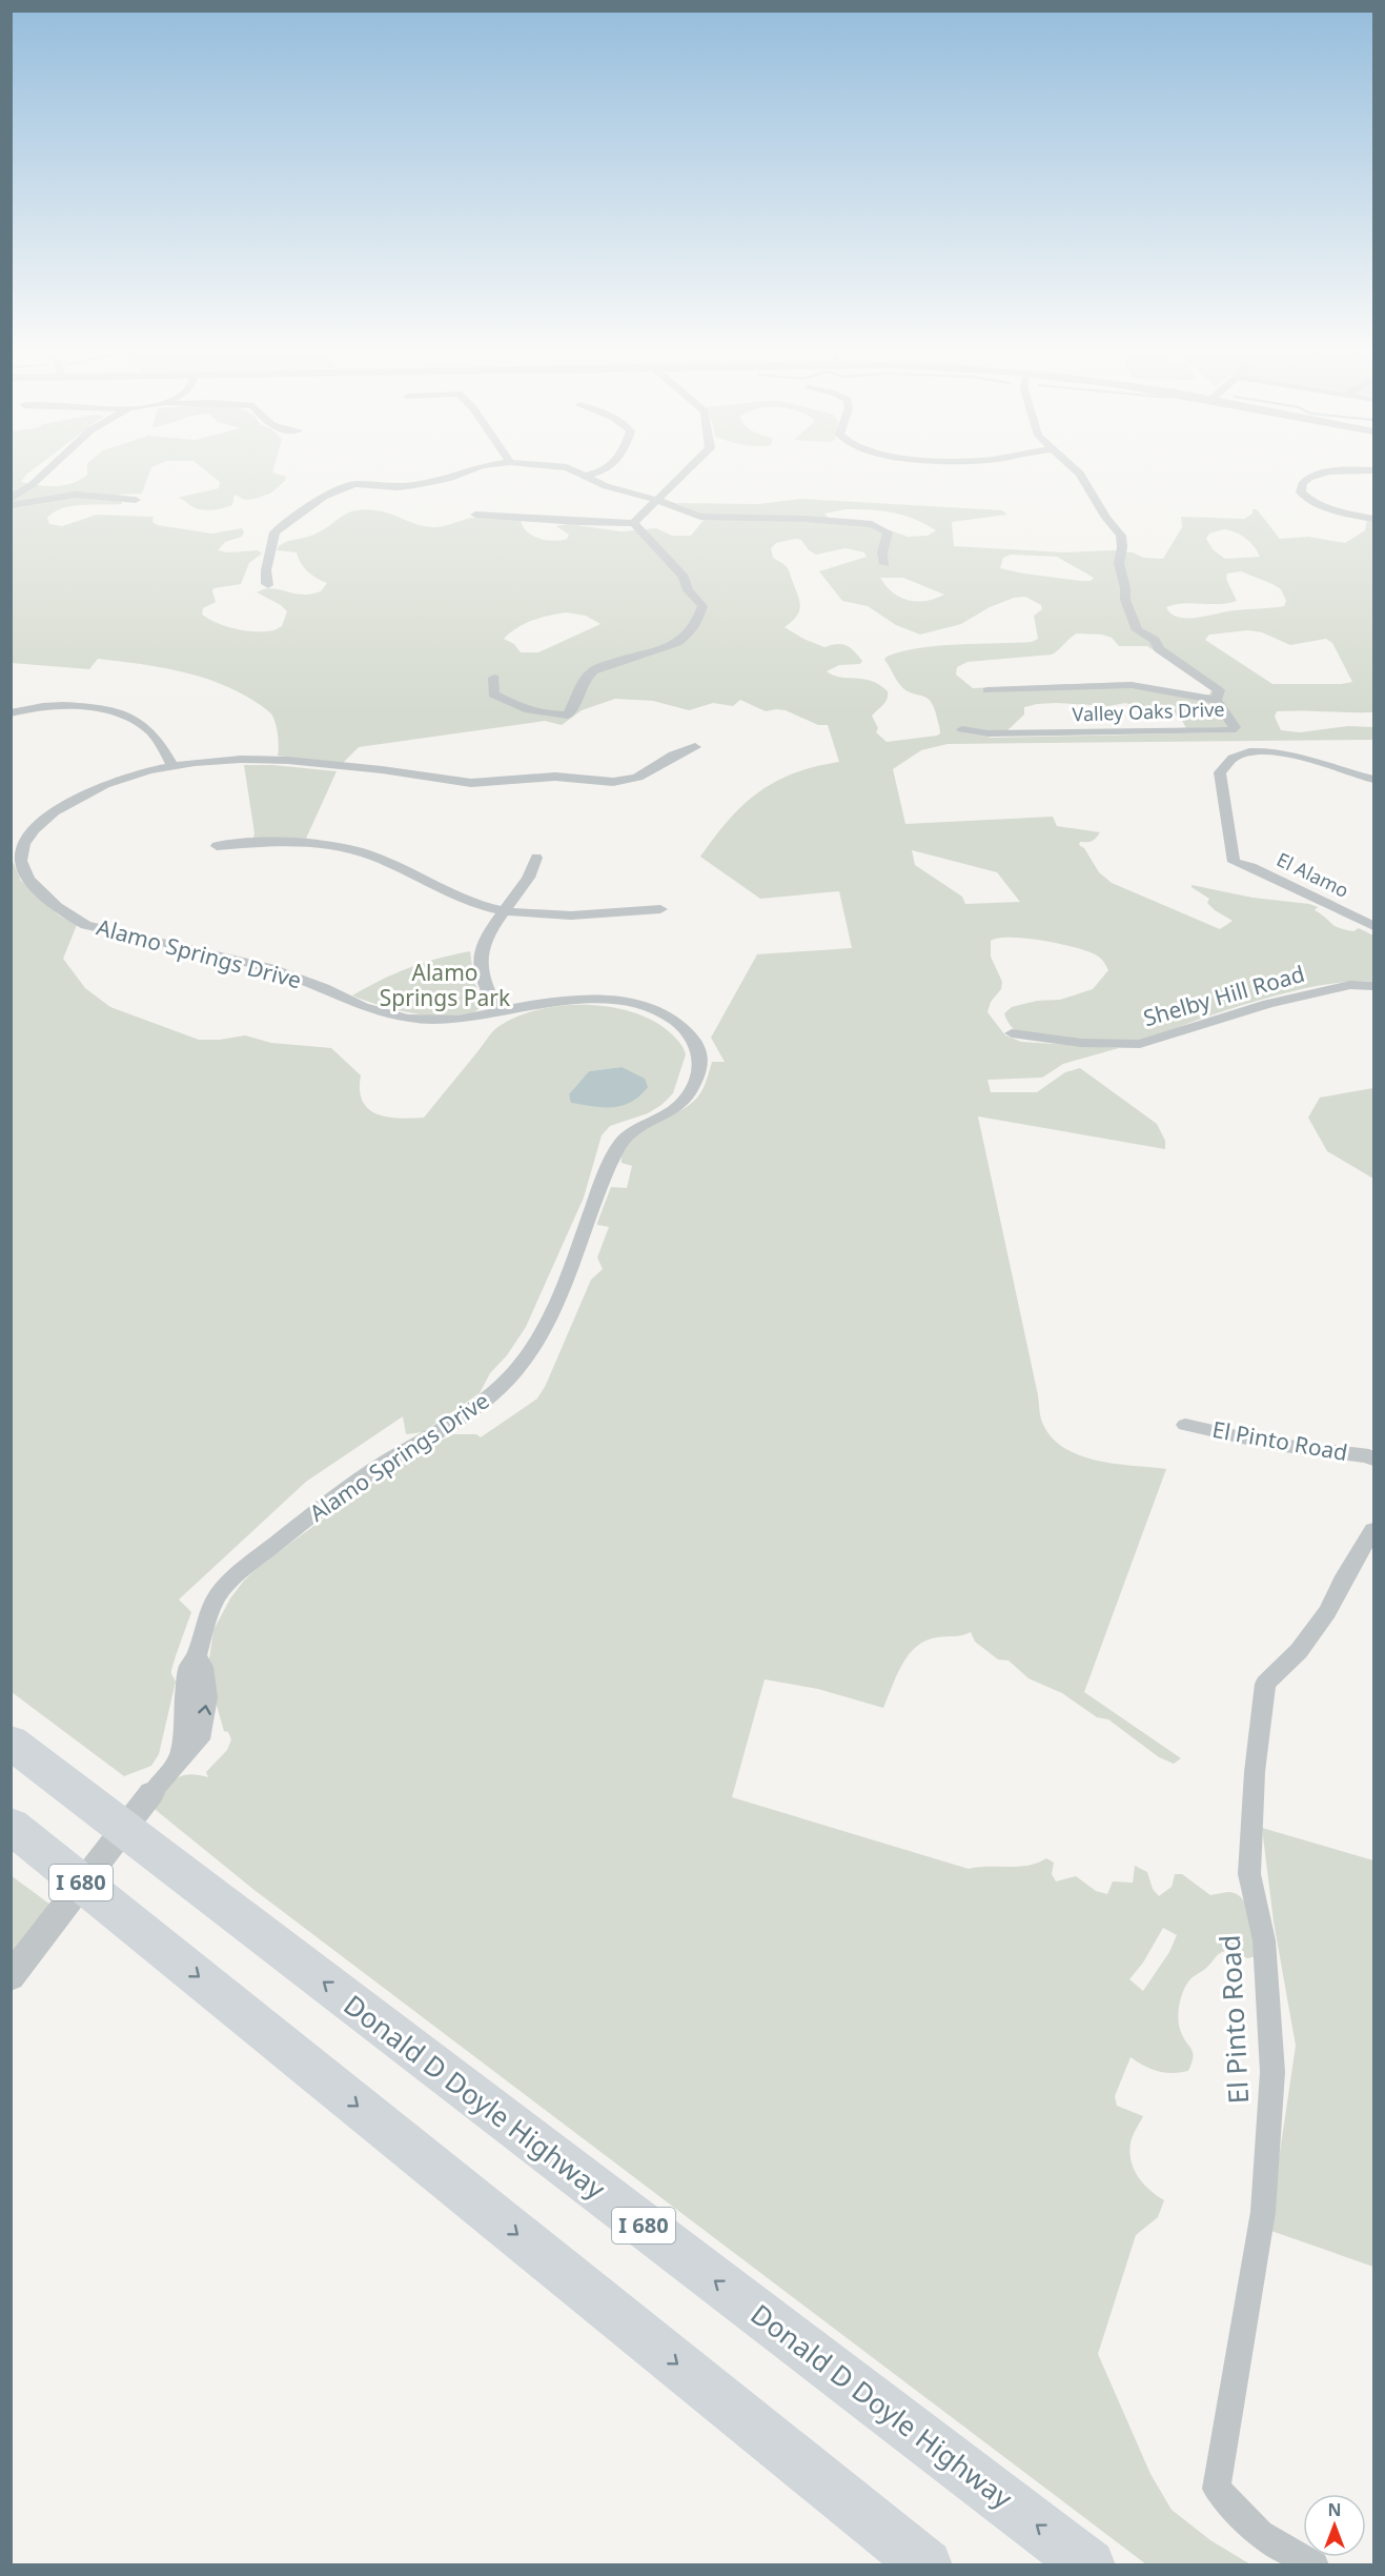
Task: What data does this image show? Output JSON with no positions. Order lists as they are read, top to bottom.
{
  "streets": {
    "highway": ["I 680", "Donald D Doyle Highway"],
    "street": [
      "Valley Oaks Drive",
      "El Alamo",
      "Alamo Springs Drive",
      "Shelby Hill Road",
      "El Pinto Road"
    ]
  },
  "parks": ["Alamo Springs Park"],
  "north": "top"
}
